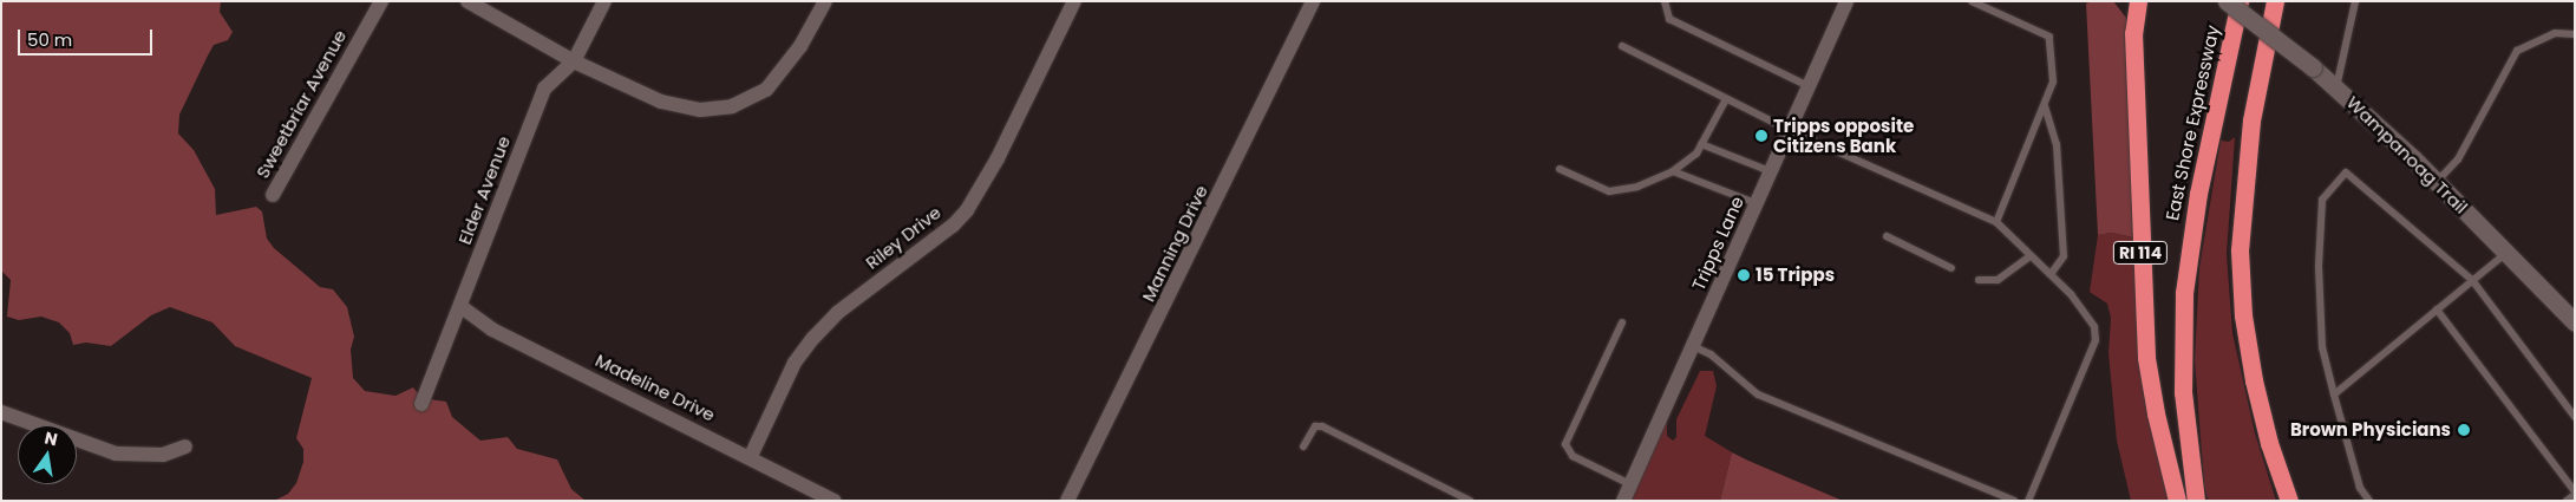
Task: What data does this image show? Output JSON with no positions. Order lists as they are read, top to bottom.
{
  "streets": {
    "highway": ["East Shore Expressway", "RI 114"],
    "main road": ["Wampanoag Trail"],
    "street": [
      "Sweetbriar Avenue",
      "Elder Avenue",
      "Riley Drive",
      "Manning Drive",
      "Tripps Lane",
      "Madeline Drive"
    ]
  },
  "crossings": [
    ["Elder Avenue", "Madeline Drive"],
    ["Riley Drive", "Madeline Drive"]
  ],
  "places": ["Tripps opposite Citizens Bank", "15 Tripps", "Brown Physicians"],
  "scale_bar": "50 m",
  "north": "top"
}
